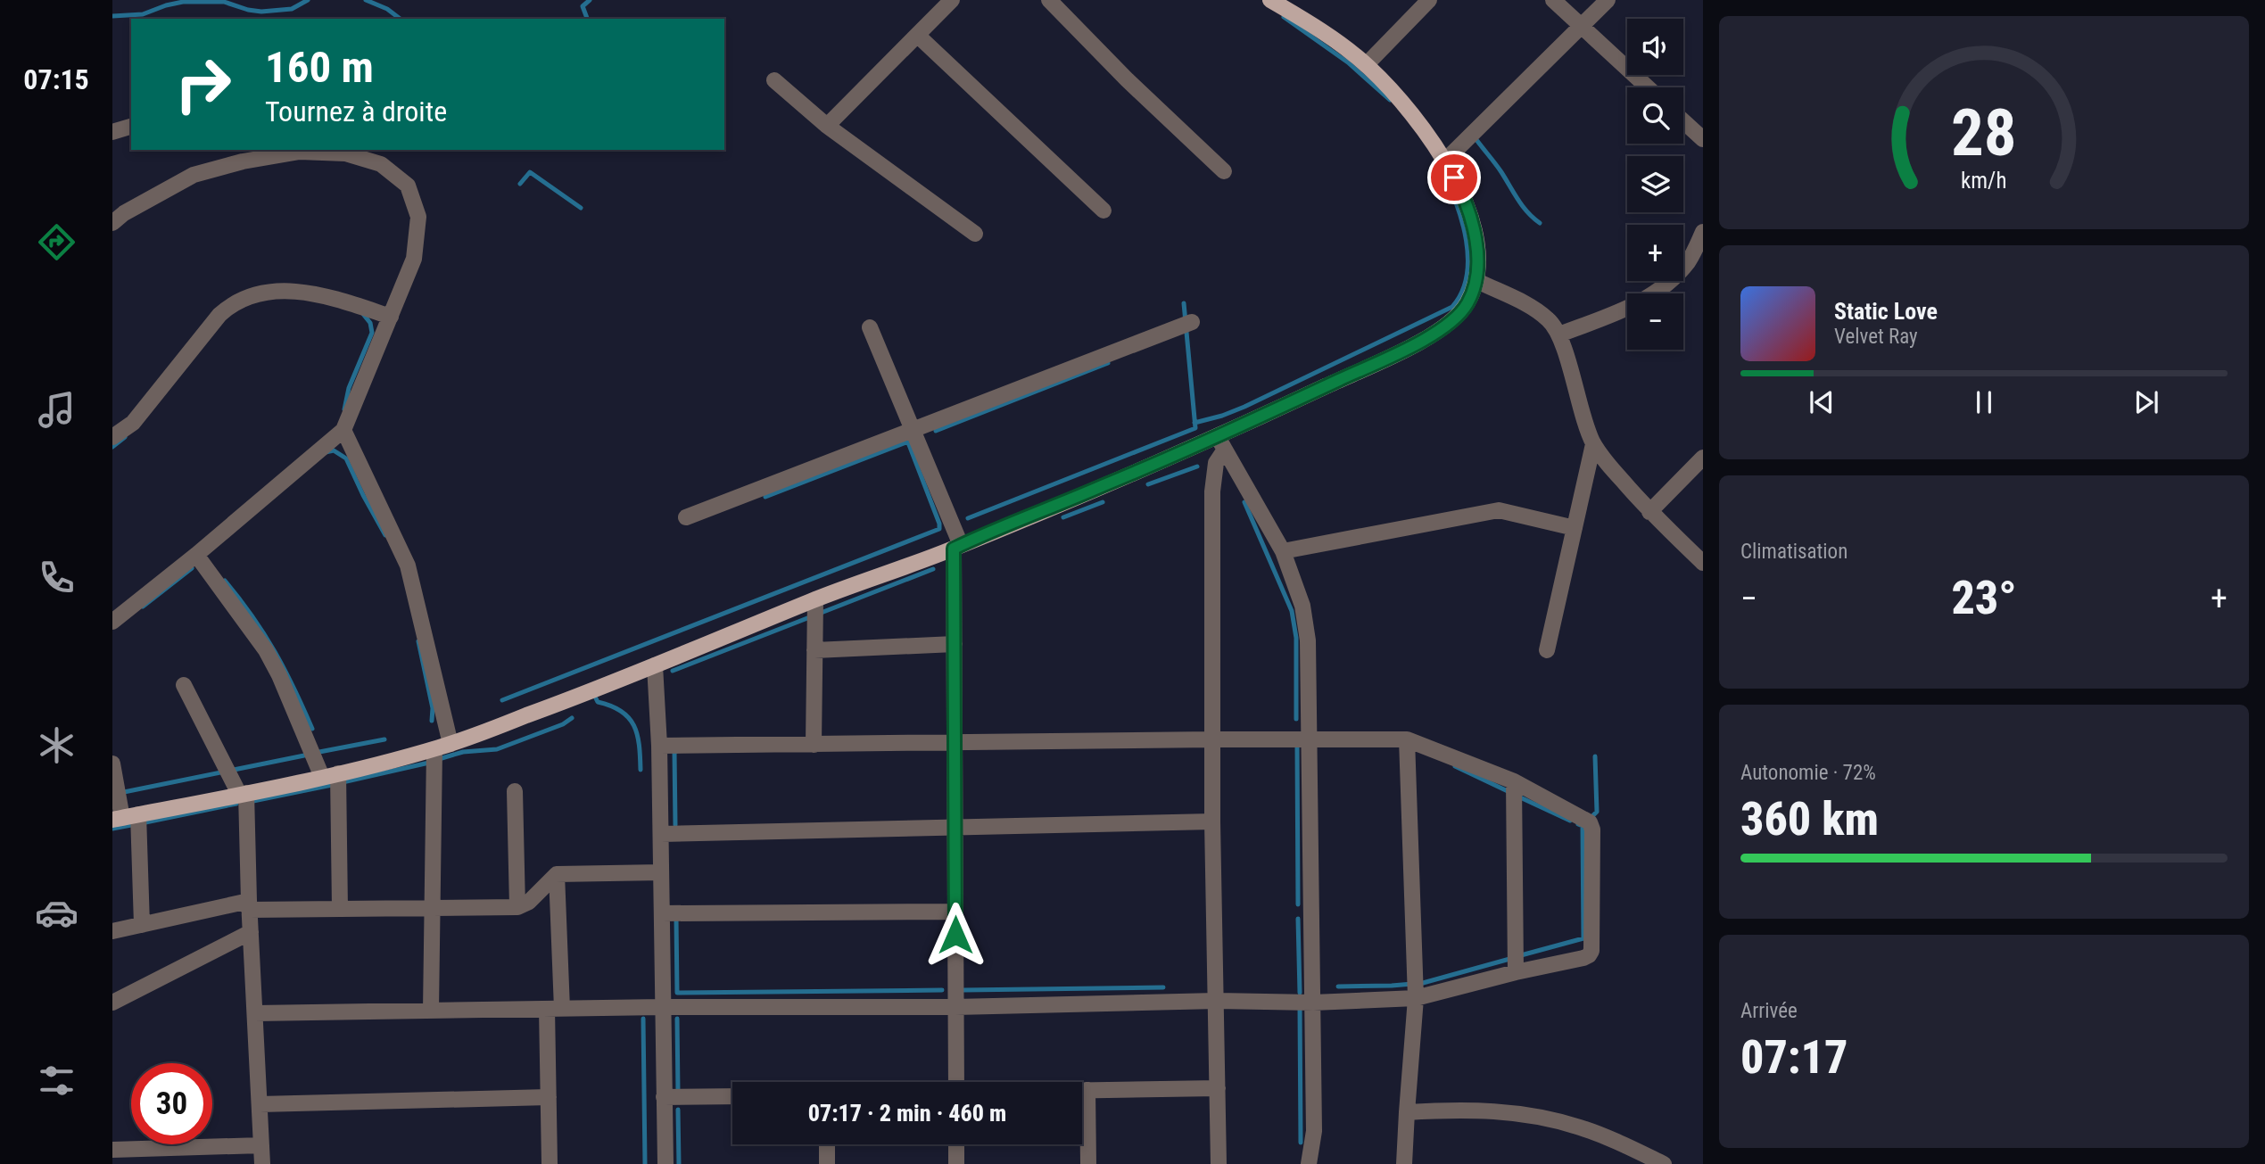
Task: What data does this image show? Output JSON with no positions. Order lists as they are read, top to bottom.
{
  "page": {
    "tabs": "07:15",
    "map_buttons": ["+", "−"],
    "turn": ["160 m", "Tournez à droite"],
    "song": ["Static Love", "Velvet Ray"],
    "tile": [
      "Climatisation",
      ["Autonomie · 72%", "360 km"],
      ["Arrivée", "07:17"]
    ],
    "heat": ["−", "23°", "+"],
    "limit": "30",
    "trip": "07:17 · 2 min · 460 m",
    "gauge": ["28", "km/h"]
  }
}
